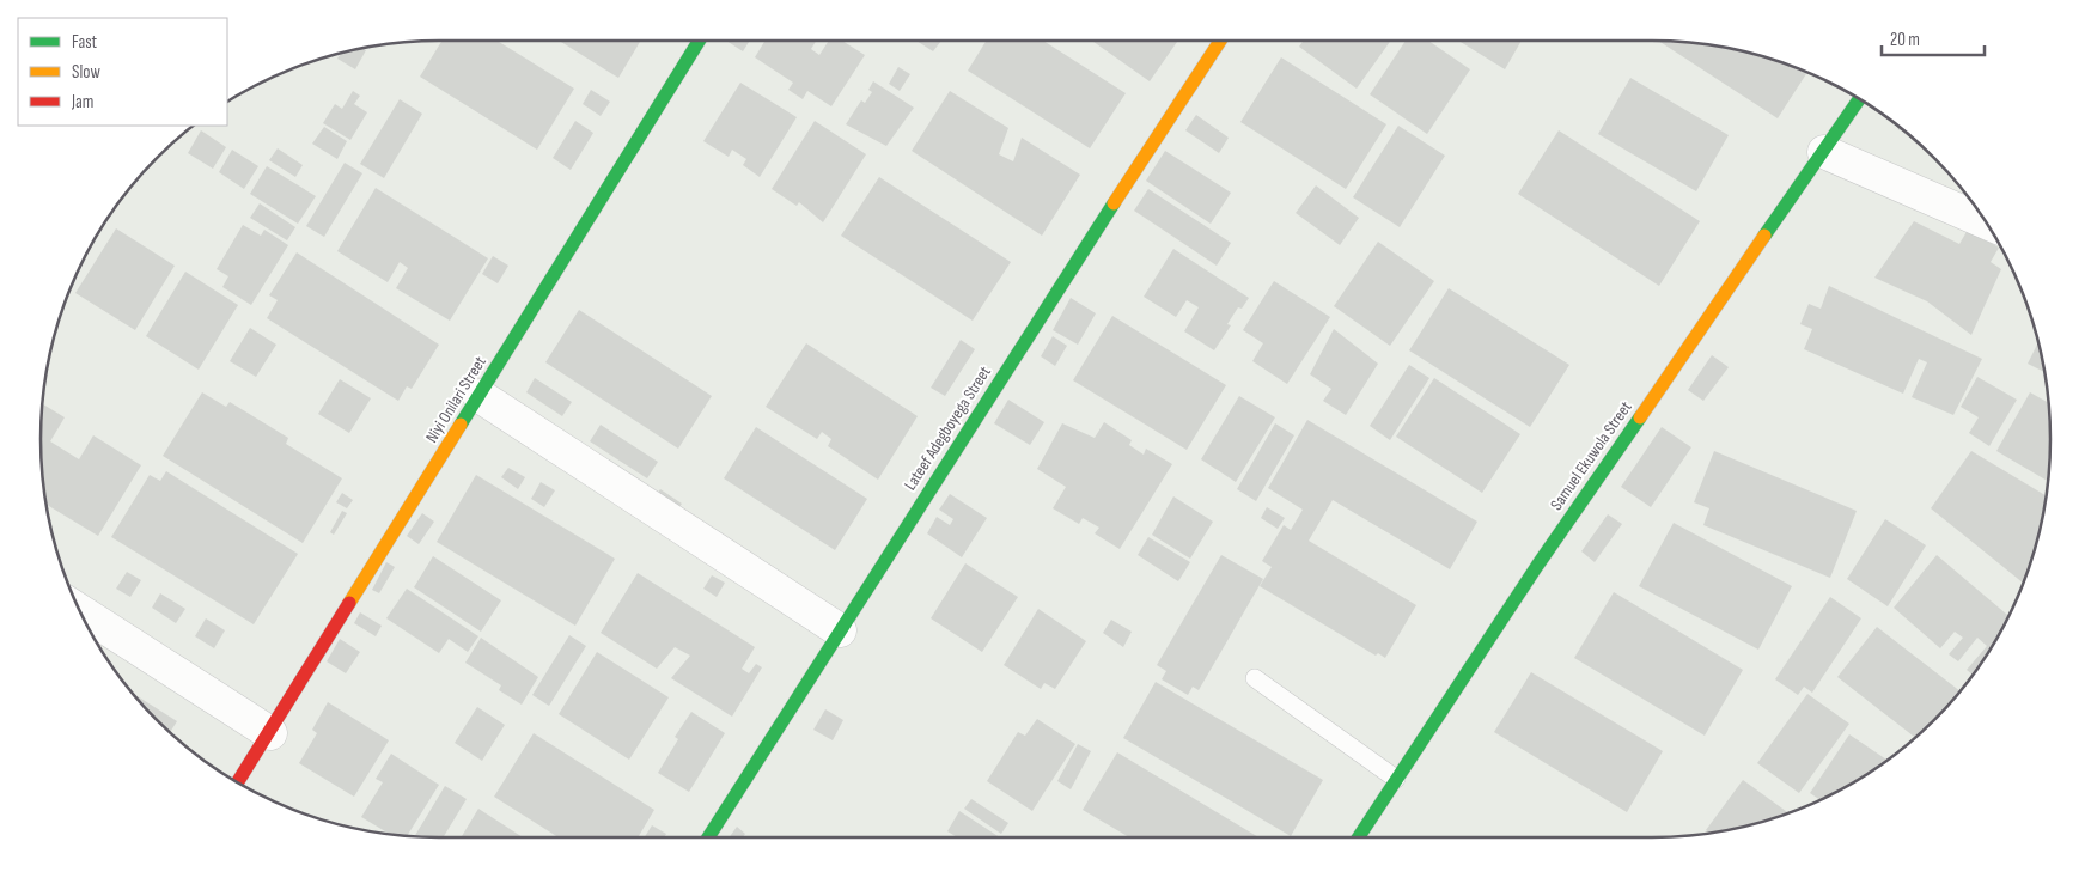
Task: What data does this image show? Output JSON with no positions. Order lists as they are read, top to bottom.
{
  "streets": {
    "street": ["Niyi Onilari Street", "Lateef Adegboyega Street", "Samuel Ekuwola Street"]
  },
  "legend": ["Fast", "Slow", "Jam"],
  "scale_bar": "20 m"
}
